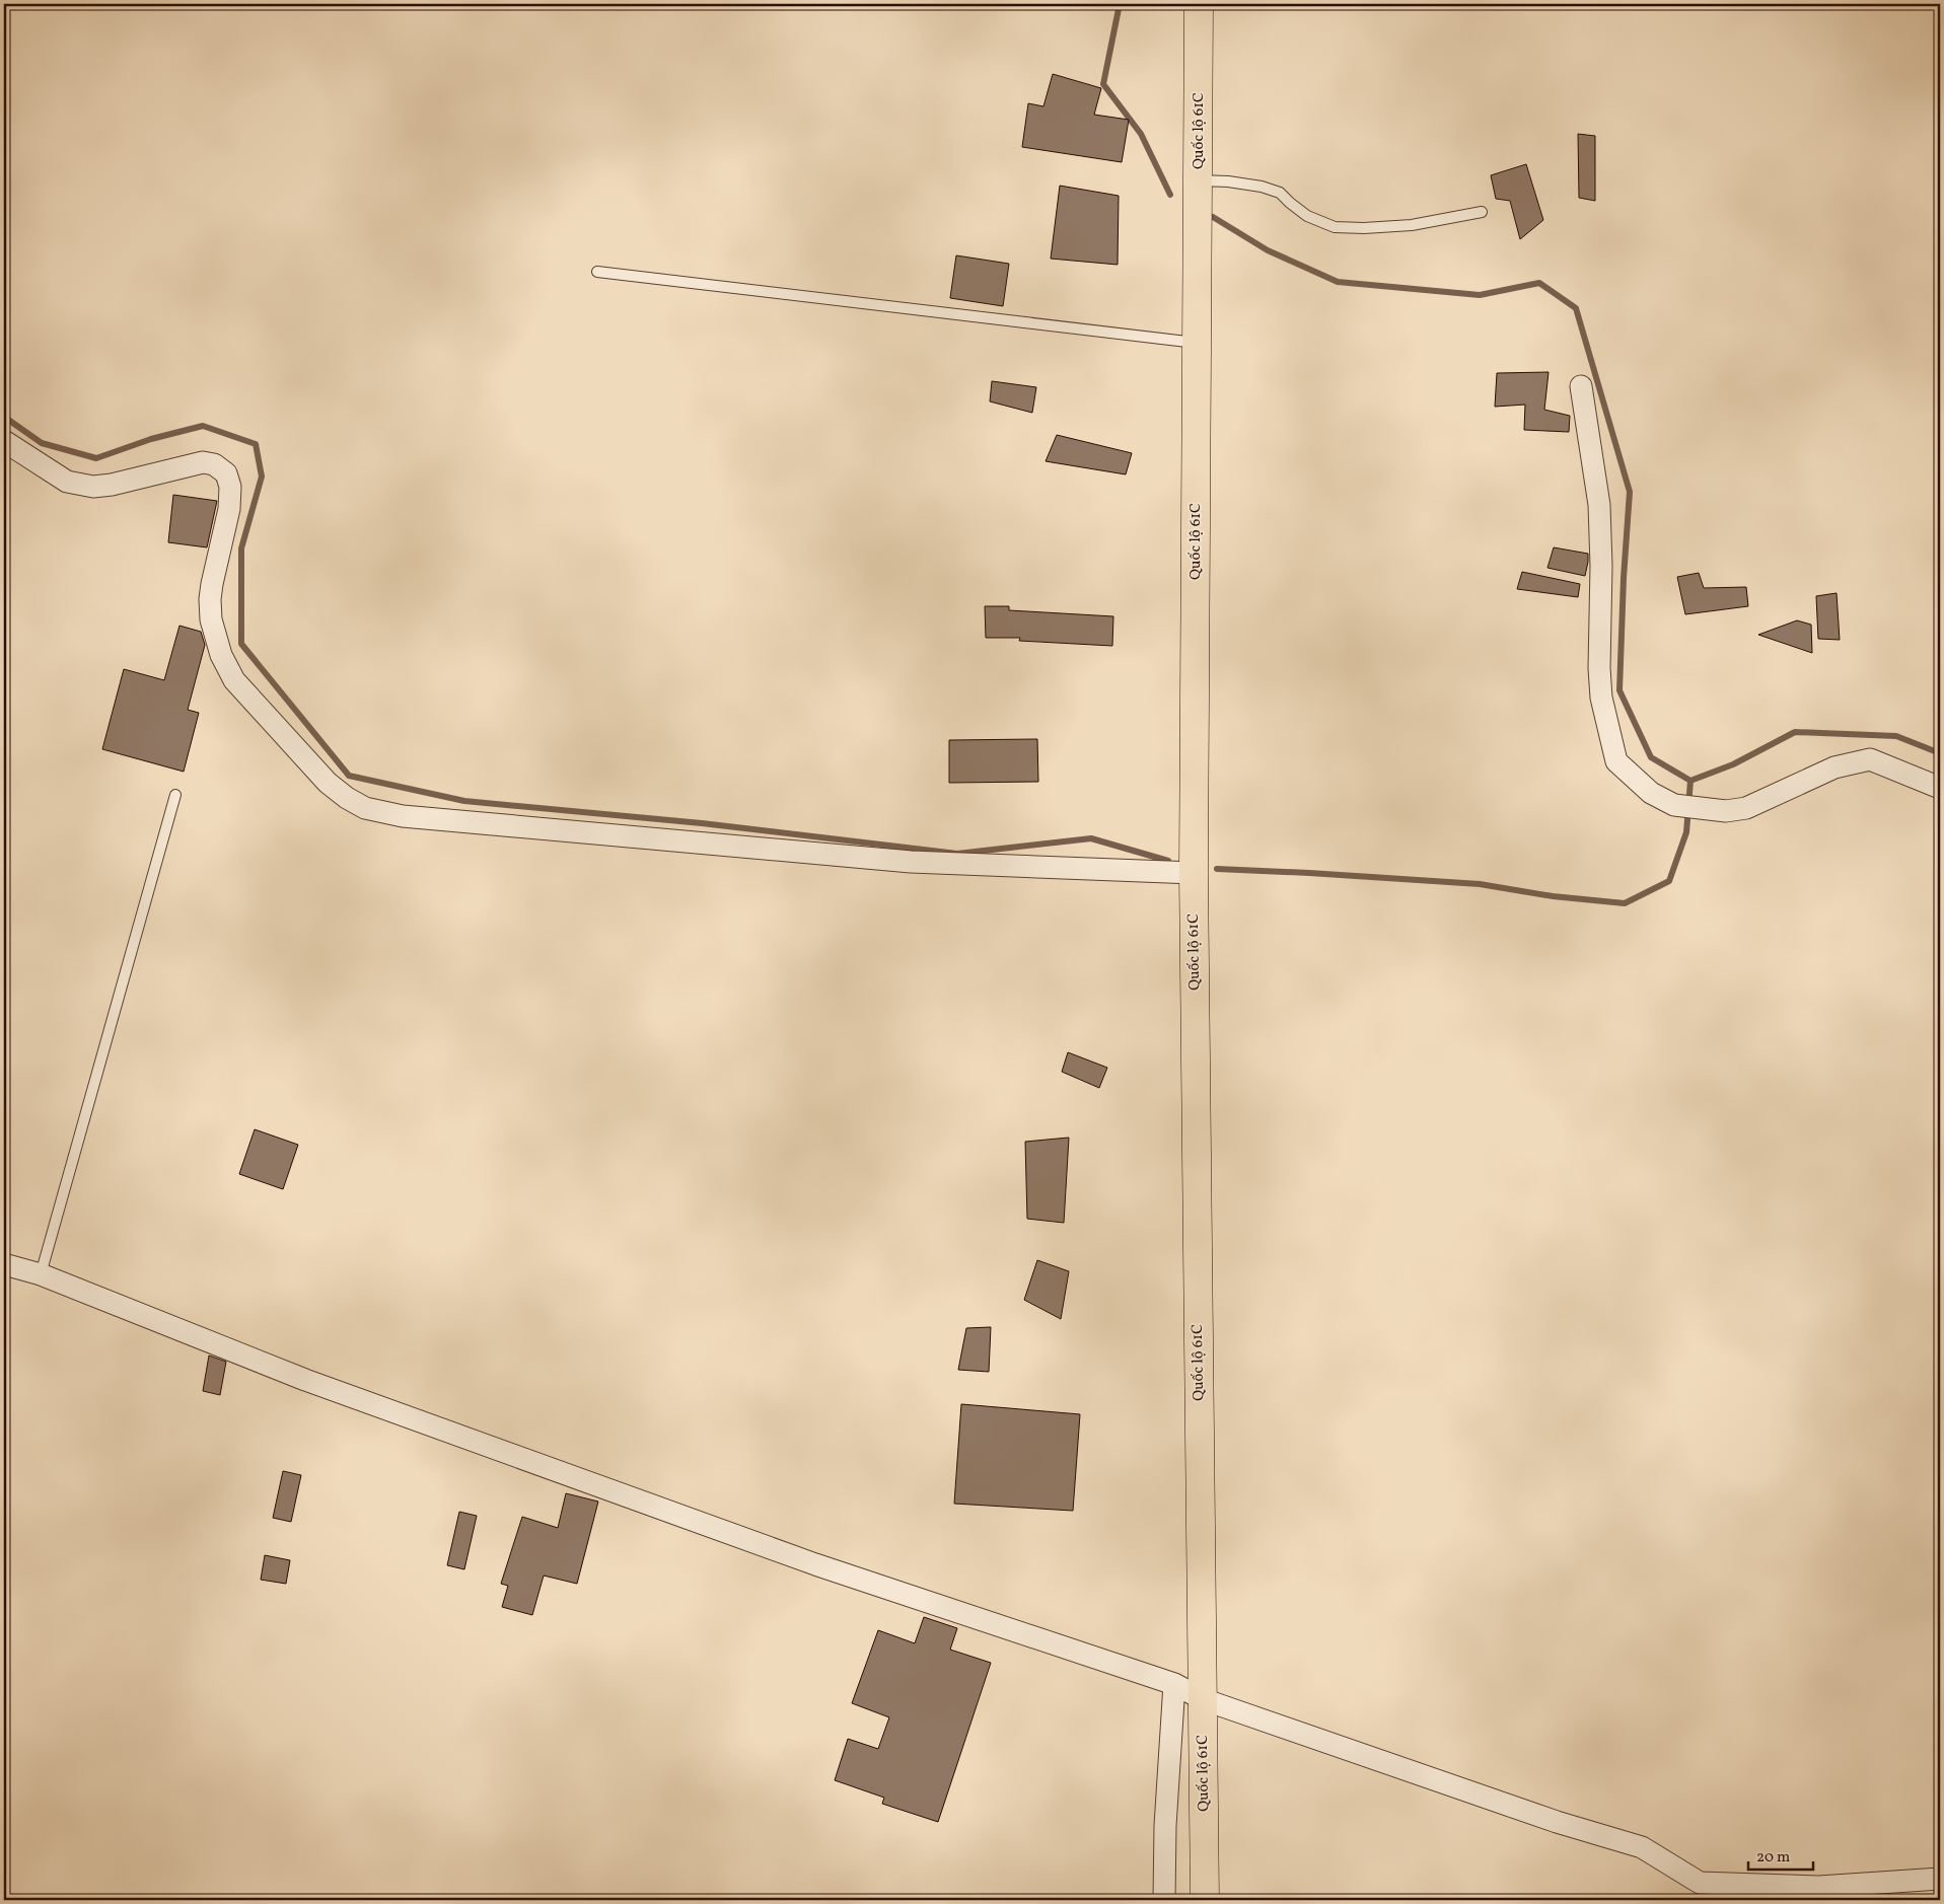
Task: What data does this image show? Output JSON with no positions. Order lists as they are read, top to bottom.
{
  "streets": {
    "highway": ["Quốc lộ 61C"]
  },
  "scale_bar": "20 m"
}
